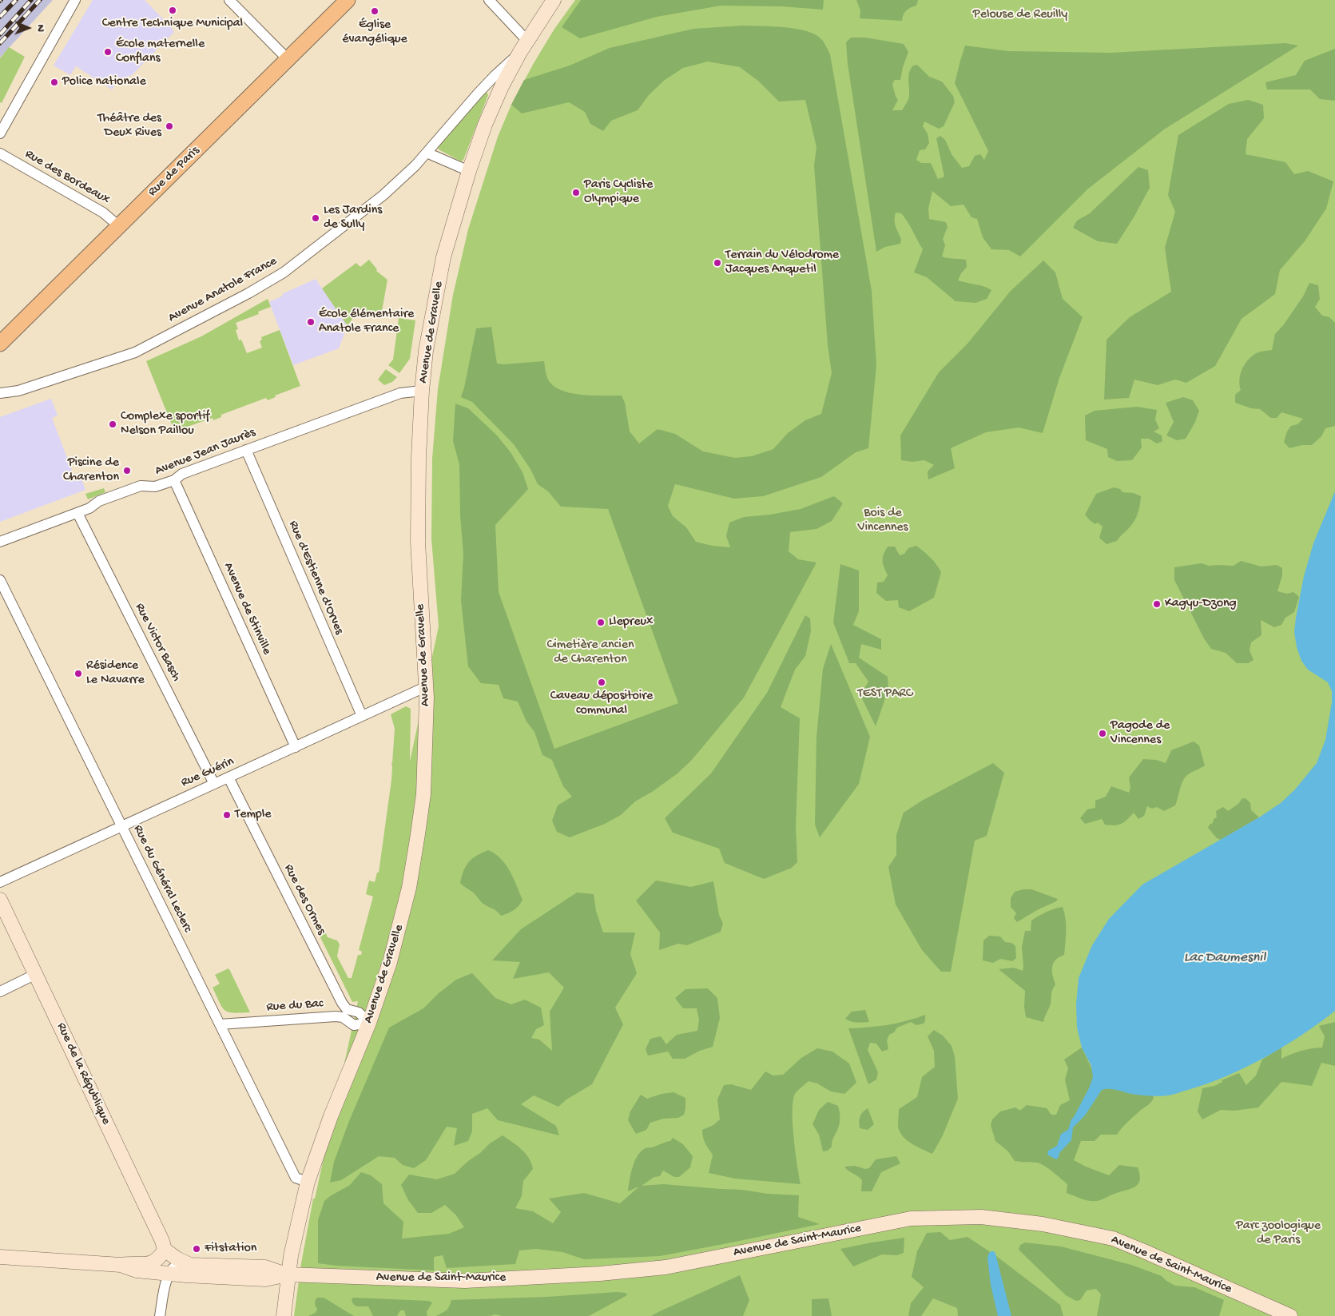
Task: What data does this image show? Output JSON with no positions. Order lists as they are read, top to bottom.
{
  "streets": {
    "main road": [
      "Rue de Paris",
      "Avenue de Gravelle",
      "Rue de la République",
      "Avenue de Saint-Maurice"
    ],
    "street": [
      "Rue des Bordeaux",
      "Avenue Anatole France",
      "Avenue Jean Jaurès",
      "Rue d'Estienne d'Orves",
      "Avenue de Stinville",
      "Rue Victor Basch",
      "Rue Guérin",
      "Rue du Général Leclerc",
      "Rue des Ormes",
      "Rue du Bac"
    ]
  },
  "crossings": [
    ["Rue de Paris", "Rue des Bordeaux"],
    ["Avenue Anatole France", "Avenue de Gravelle"],
    ["Avenue de Gravelle", "Avenue Jean Jaurès"],
    ["Avenue de Gravelle", "Rue Guérin"],
    ["Avenue de Gravelle", "Rue du Général Leclerc"],
    ["Avenue de Gravelle", "Avenue de Saint-Maurice"],
    ["Avenue Jean Jaurès", "Rue d'Estienne d'Orves"],
    ["Avenue Jean Jaurès", "Avenue de Stinville"],
    ["Avenue Jean Jaurès", "Rue Victor Basch"],
    ["Rue d'Estienne d'Orves", "Rue Guérin"],
    ["Avenue de Stinville", "Rue Guérin"],
    ["Rue Victor Basch", "Rue Guérin"],
    ["Rue Guérin", "Rue du Général Leclerc"],
    ["Rue Guérin", "Rue des Ormes"],
    ["Rue du Général Leclerc", "Rue du Bac"],
    ["Rue des Ormes", "Rue du Bac"]
  ],
  "water": ["Lac Daumesnil"],
  "parks": [
    "Pelouse de Reuilly",
    "Bois de Vincennes",
    "Cimetière ancien de Charenton",
    "TEST PARC",
    "Parc zoologique de Paris"
  ],
  "places": [
    "Centre Technique Municipal",
    "Église évangélique",
    "École maternelle Conflans",
    "Police nationale",
    "Théâtre des Deux Rives",
    "Paris Cycliste Olympique",
    "Les Jardins de Sully",
    "Terrain du Vélodrome Jacques Anquetil",
    "École élémentaire Anatole France",
    "Complexe sportif Nelson Paillou",
    "Piscine de Charenton",
    "Kagyu-Dzong",
    "Llepreux",
    "Résidence Le Navarre",
    "Caveau dépositoire communal",
    "Pagode de Vincennes",
    "Temple",
    "Fitstation"
  ],
  "north": "right"
}
